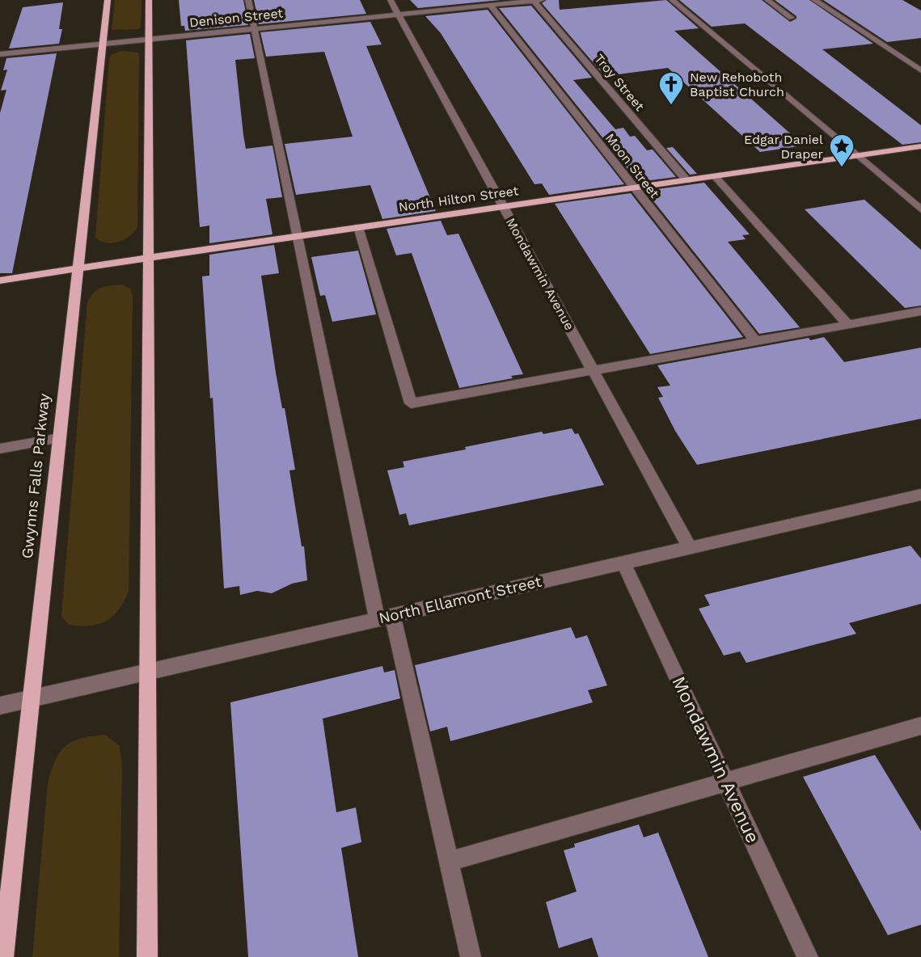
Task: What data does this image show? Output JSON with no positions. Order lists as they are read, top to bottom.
{
  "streets": {
    "main road": ["North Hilton Street", "Gwynns Falls Parkway"],
    "street": [
      "Denison Street",
      "Troy Street",
      "Moon Street",
      "Mondawmin Avenue",
      "North Ellamont Street"
    ]
  },
  "crossings": [
    ["Denison Street", "Troy Street"],
    ["Denison Street", "Moon Street"],
    ["Denison Street", "Mondawmin Avenue"],
    ["Denison Street", "Gwynns Falls Parkway"],
    ["Troy Street", "North Hilton Street"],
    ["Moon Street", "North Hilton Street"],
    ["North Hilton Street", "Mondawmin Avenue"],
    ["North Hilton Street", "Gwynns Falls Parkway"],
    ["Mondawmin Avenue", "North Ellamont Street"],
    ["Gwynns Falls Parkway", "North Ellamont Street"]
  ],
  "places": {
    "church": ["New Rehoboth Baptist Church"],
    "place": ["Edgar Daniel Draper"]
  }
}
